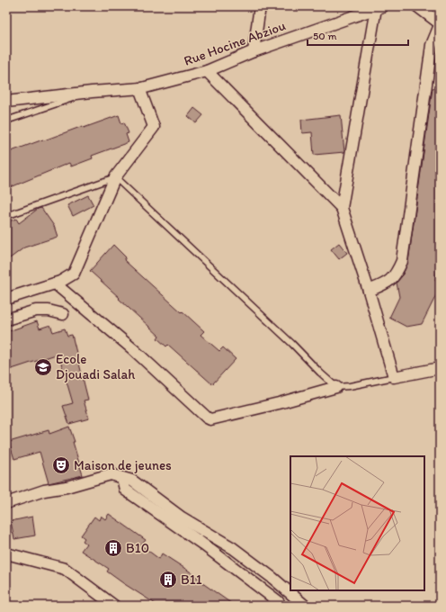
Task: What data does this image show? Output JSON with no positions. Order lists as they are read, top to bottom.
{
  "streets": {
    "street": ["Rue Hocine Abziou"]
  },
  "places": {
    "school or university": ["Ecole Djouadi Salah"],
    "theatre": ["Maison de jeunes"],
    "building": ["B10", "B11"]
  },
  "scale_bar": "50 m"
}
